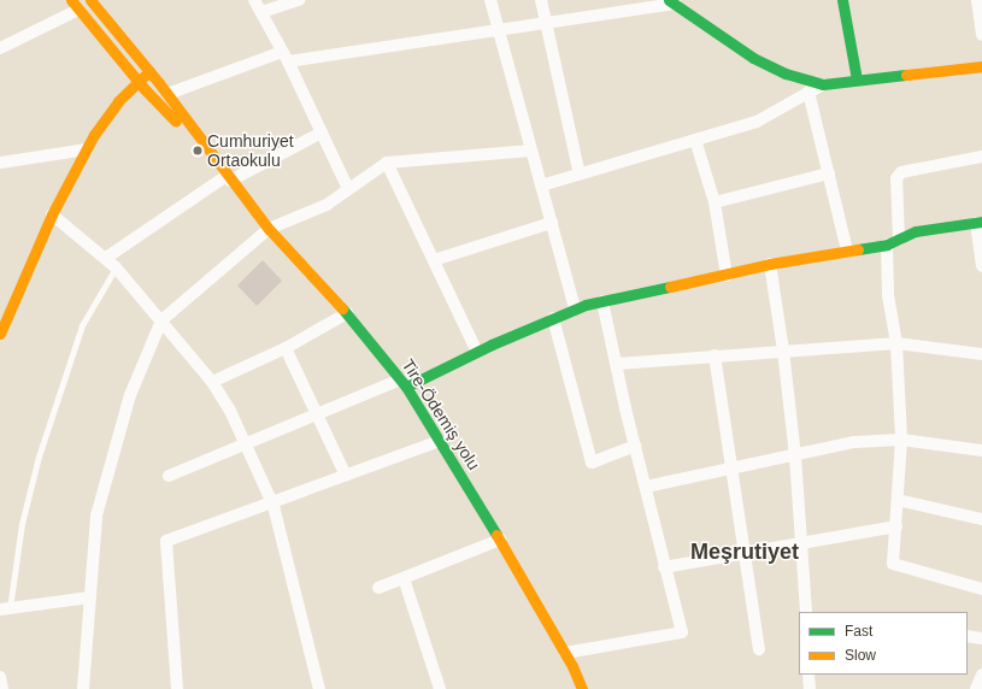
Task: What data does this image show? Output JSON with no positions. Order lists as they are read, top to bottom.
{
  "streets": {
    "street": ["Tire-Ödemiş yolu"]
  },
  "districts": ["Meşrutiyet"],
  "places": ["Cumhuriyet Ortaokulu"],
  "legend": ["Fast", "Slow"]
}
